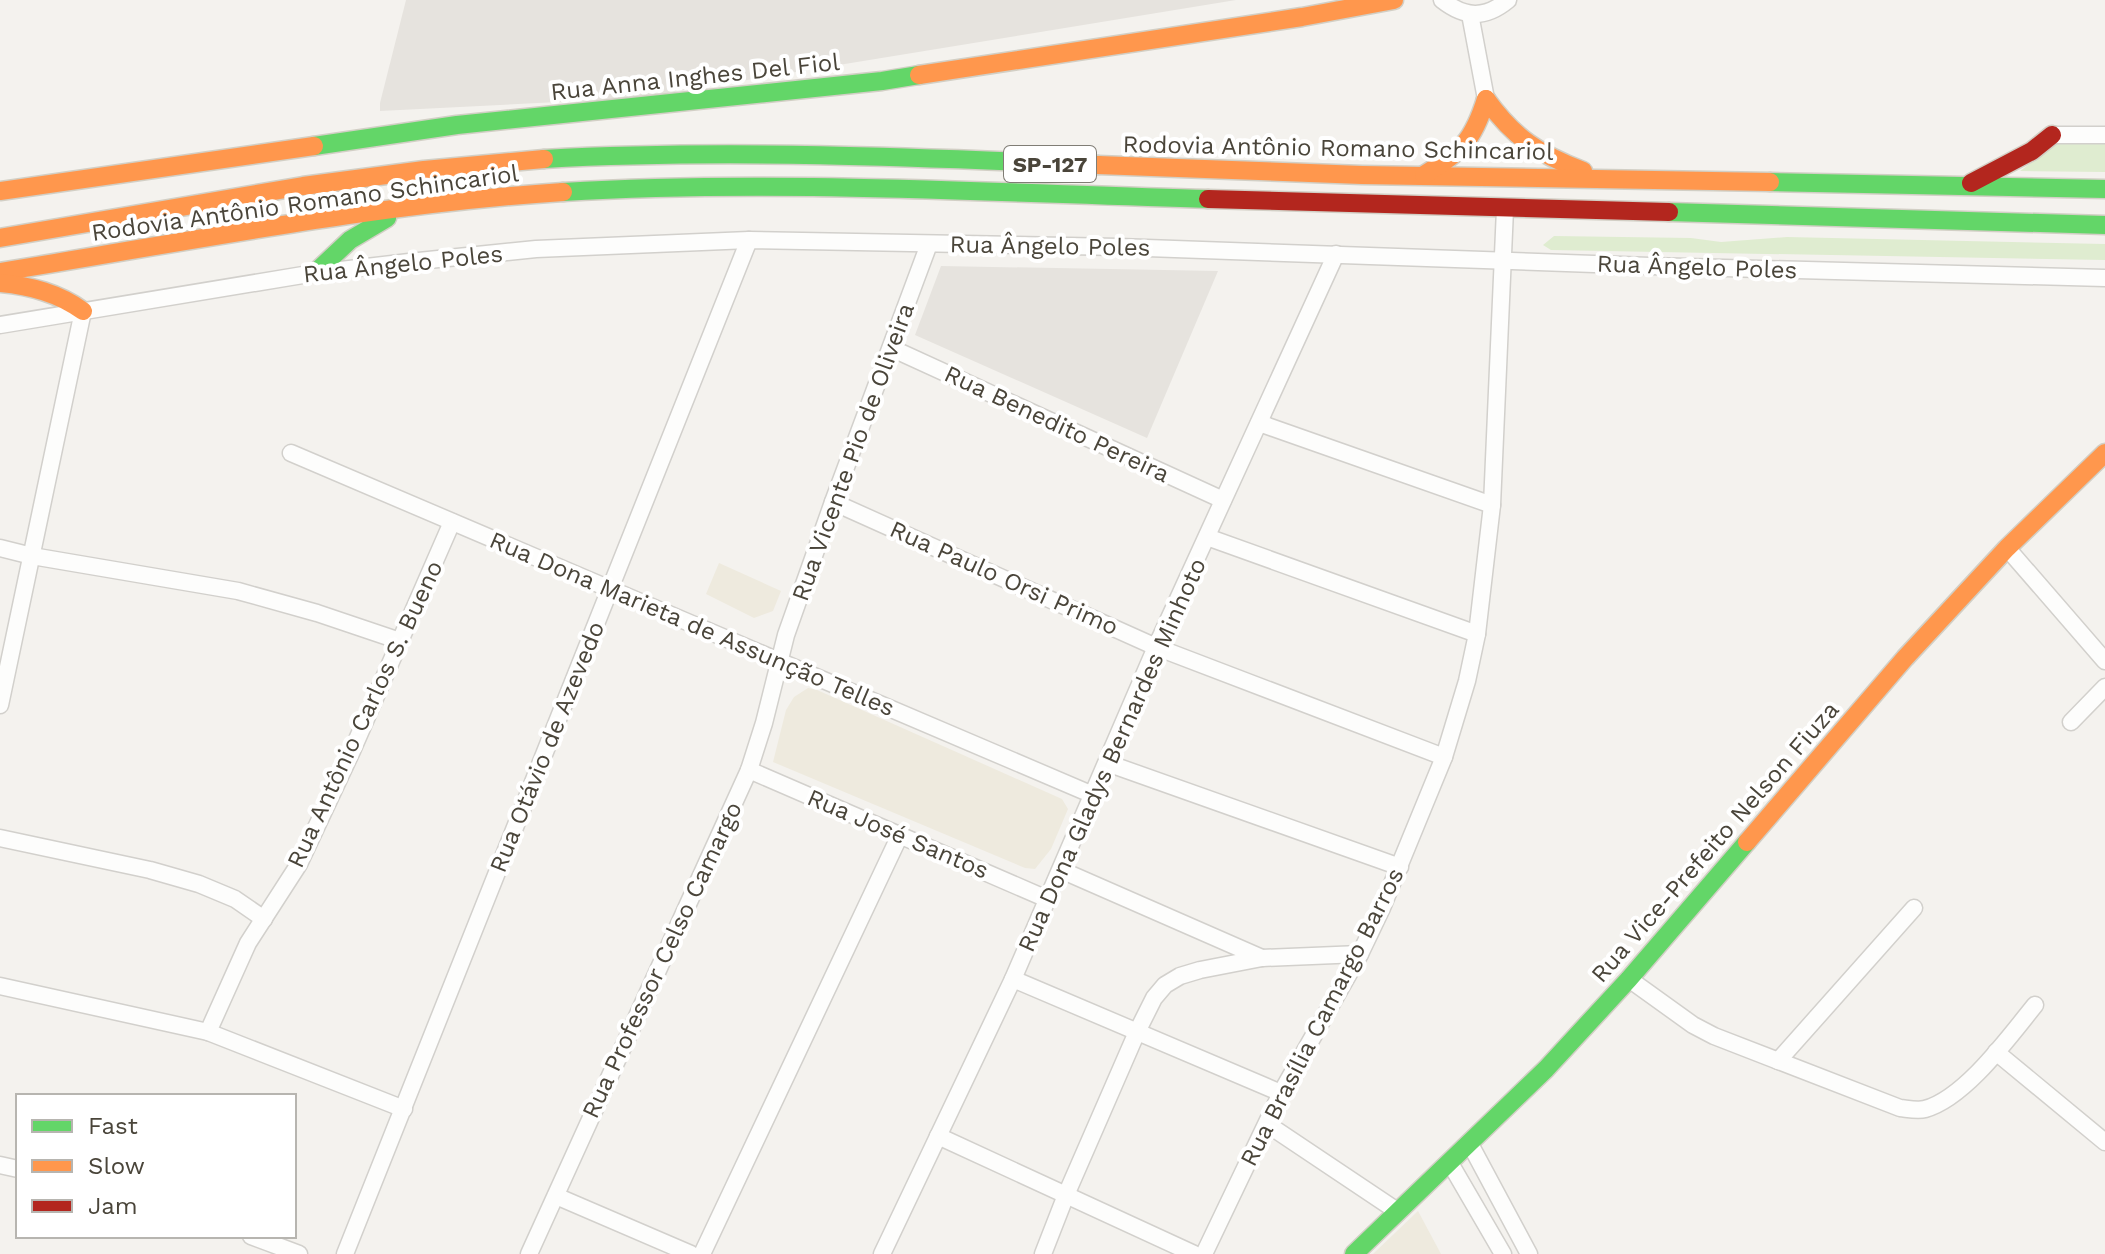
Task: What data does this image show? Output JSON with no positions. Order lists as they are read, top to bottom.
{
  "streets": {
    "main road": [
      "Rua Anna Inghes Del Fiol",
      "Rodovia Antônio Romano Schincariol",
      "SP-127",
      "Rua Vice-Prefeito Nelson Fiuza"
    ],
    "street": [
      "Rua Ângelo Poles",
      "Rua Benedito Pereira",
      "Rua Vicente Pio de Oliveira",
      "Rua Paulo Orsi Primo",
      "Rua Dona Marieta de Assunção Telles",
      "Rua Antônio Carlos S. Bueno",
      "Rua Otávio de Azevedo",
      "Rua Dona Gladys Bernardes Minhoto",
      "Rua José Santos",
      "Rua Professor Celso Camargo",
      "Rua Brasília Camargo Barros"
    ]
  },
  "crossings": [
    ["Rodovia Antônio Romano Schincariol", "Rua Brasília Camargo Barros"],
    ["Rua Ângelo Poles", "Rua Vicente Pio de Oliveira"],
    ["Rua Ângelo Poles", "Rua Otávio de Azevedo"],
    ["Rua Ângelo Poles", "Rua Dona Gladys Bernardes Minhoto"],
    ["Rua Ângelo Poles", "Rua Brasília Camargo Barros"],
    ["Rua Benedito Pereira", "Rua Vicente Pio de Oliveira"],
    ["Rua Benedito Pereira", "Rua Dona Gladys Bernardes Minhoto"],
    ["Rua Vicente Pio de Oliveira", "Rua Paulo Orsi Primo"],
    ["Rua Vicente Pio de Oliveira", "Rua Dona Marieta de Assunção Telles"],
    ["Rua Vicente Pio de Oliveira", "Rua Professor Celso Camargo"],
    ["Rua Paulo Orsi Primo", "Rua Dona Gladys Bernardes Minhoto"],
    ["Rua Paulo Orsi Primo", "Rua Brasília Camargo Barros"],
    ["Rua Dona Marieta de Assunção Telles", "Rua Antônio Carlos S. Bueno"],
    ["Rua Dona Marieta de Assunção Telles", "Rua Otávio de Azevedo"],
    ["Rua Dona Marieta de Assunção Telles", "Rua Dona Gladys Bernardes Minhoto"],
    ["Rua Dona Marieta de Assunção Telles", "Rua Professor Celso Camargo"],
    ["Rua Dona Gladys Bernardes Minhoto", "Rua José Santos"],
    ["Rua José Santos", "Rua Professor Celso Camargo"]
  ],
  "legend": ["Fast", "Slow", "Jam"]
}
